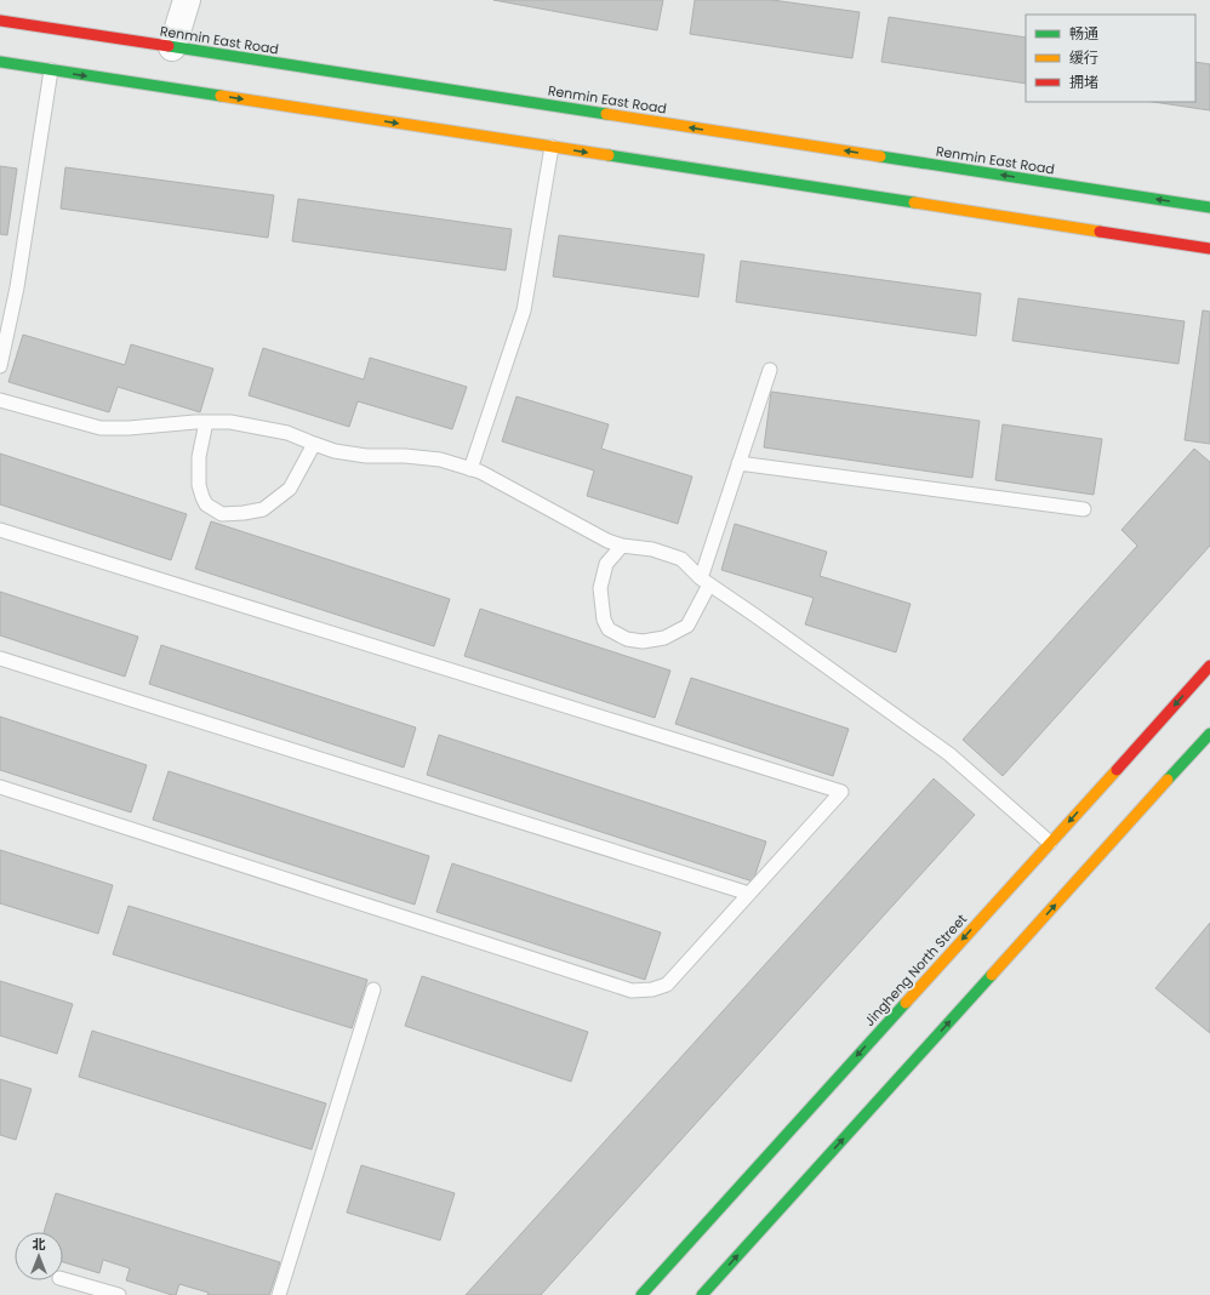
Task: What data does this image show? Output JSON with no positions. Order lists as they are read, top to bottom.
{
  "streets": {
    "main road": ["Renmin East Road", "Jingheng North Street"]
  },
  "legend": ["畅通", "缓行", "拥堵"],
  "north": "top"
}
